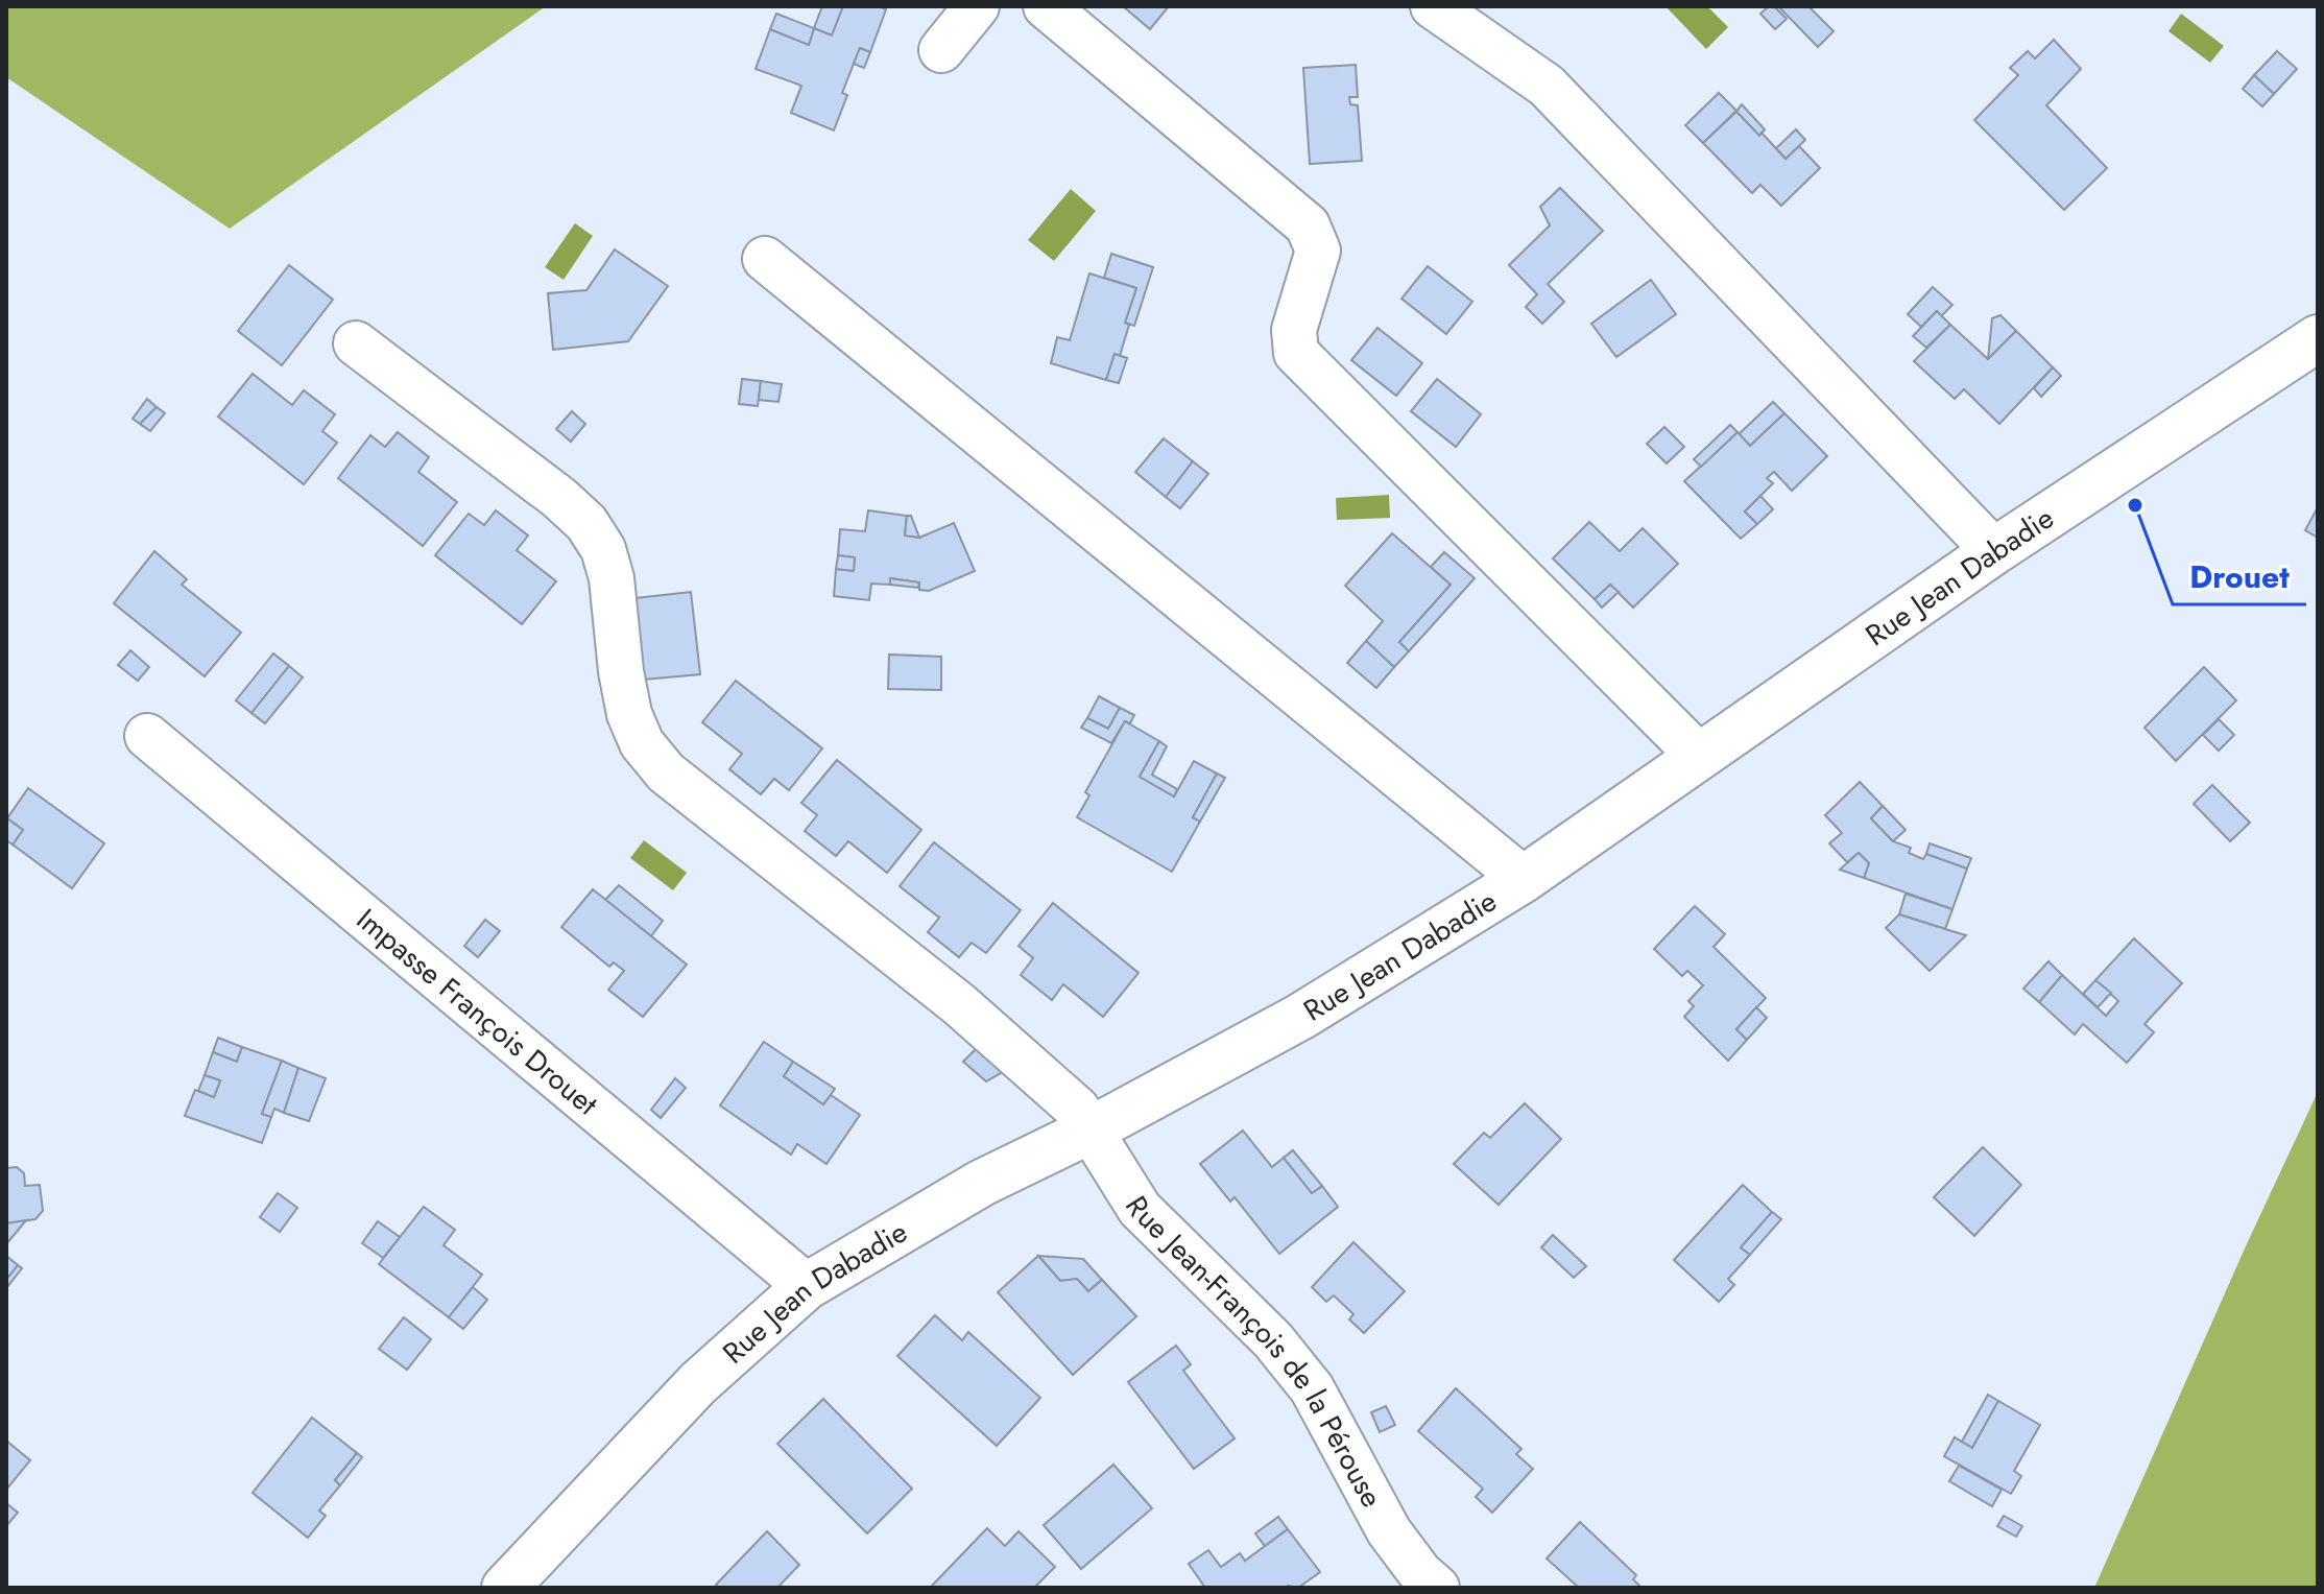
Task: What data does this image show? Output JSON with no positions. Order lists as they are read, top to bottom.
{
  "streets": {
    "street": ["Rue Jean Dabadie", "Impasse François Drouet", "Rue Jean-François de la Pérouse"]
  },
  "crossings": [
    ["Rue Jean Dabadie", "Impasse François Drouet"],
    ["Rue Jean Dabadie", "Rue Jean-François de la Pérouse"]
  ],
  "places": ["Drouet"]
}
